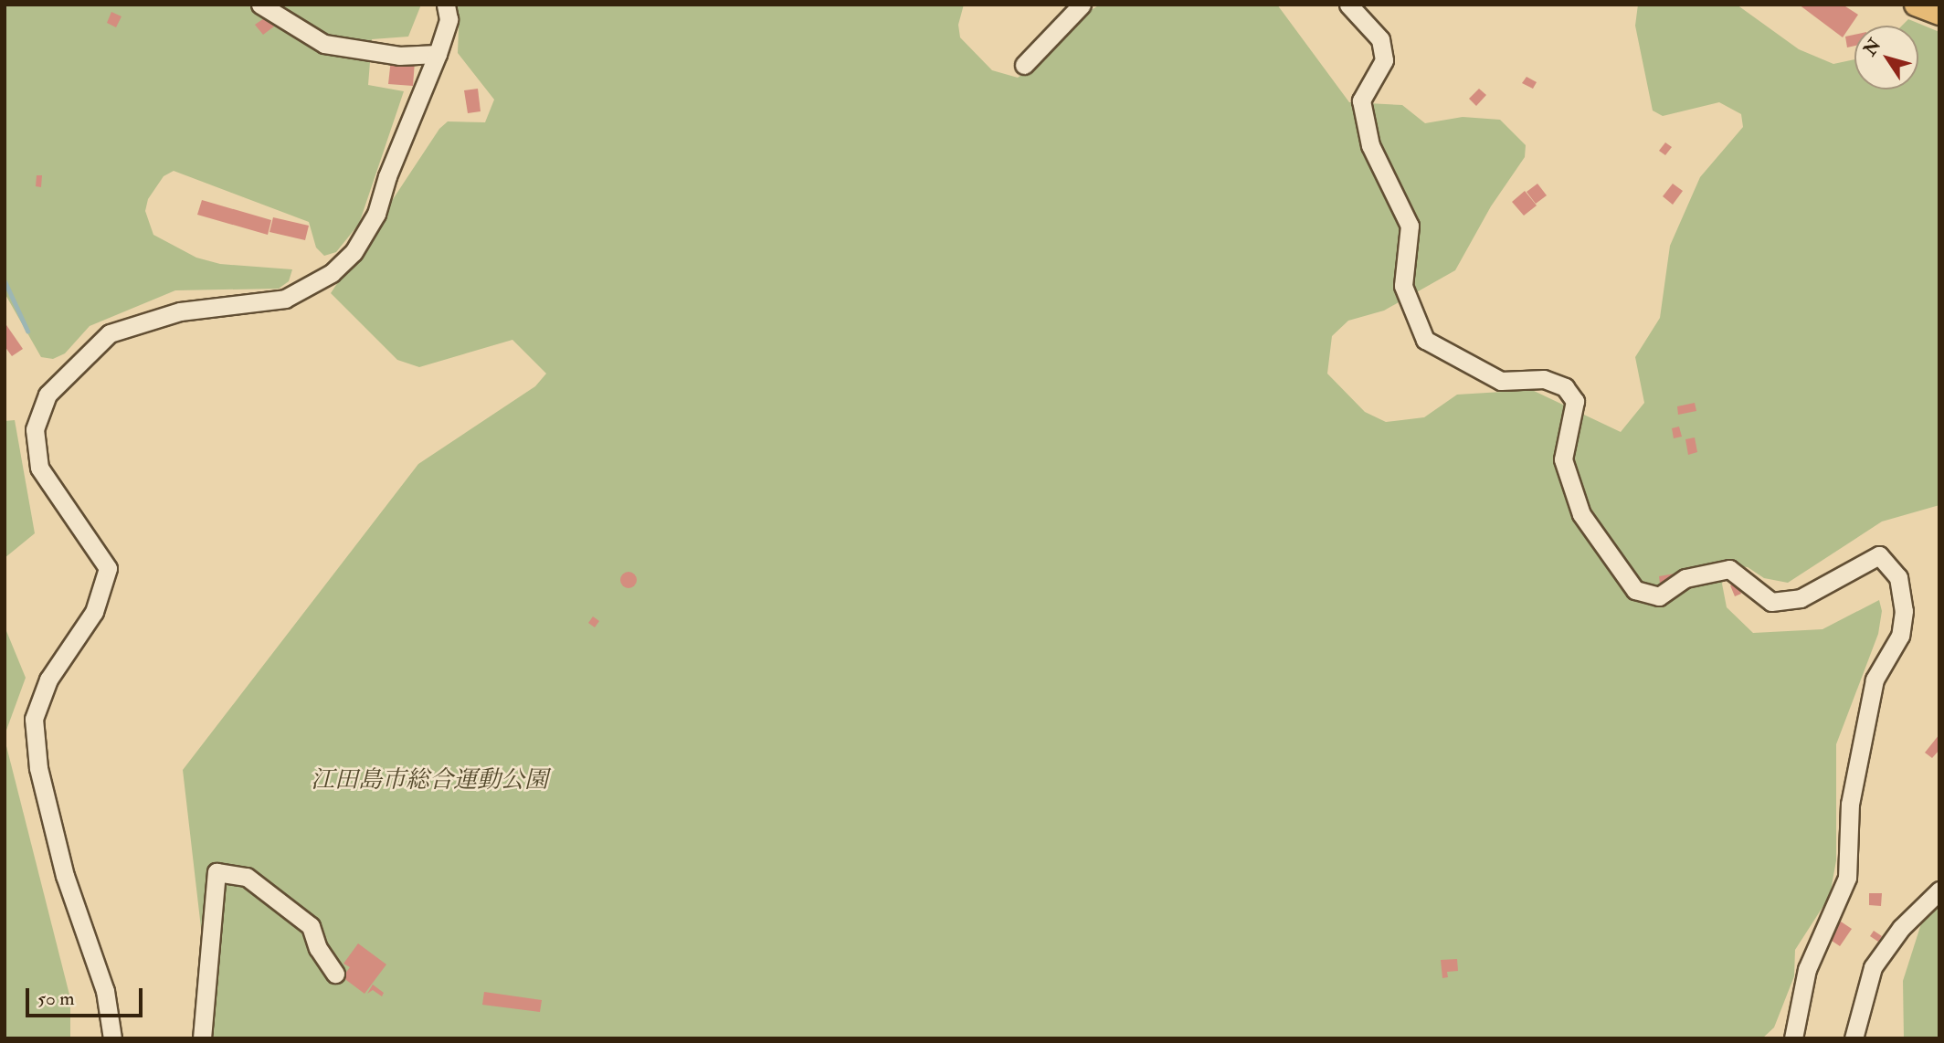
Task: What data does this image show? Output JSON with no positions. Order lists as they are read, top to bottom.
{
  "parks": ["江田島市総合運動公園"],
  "scale_bar": "50 m",
  "north": "top left"
}
